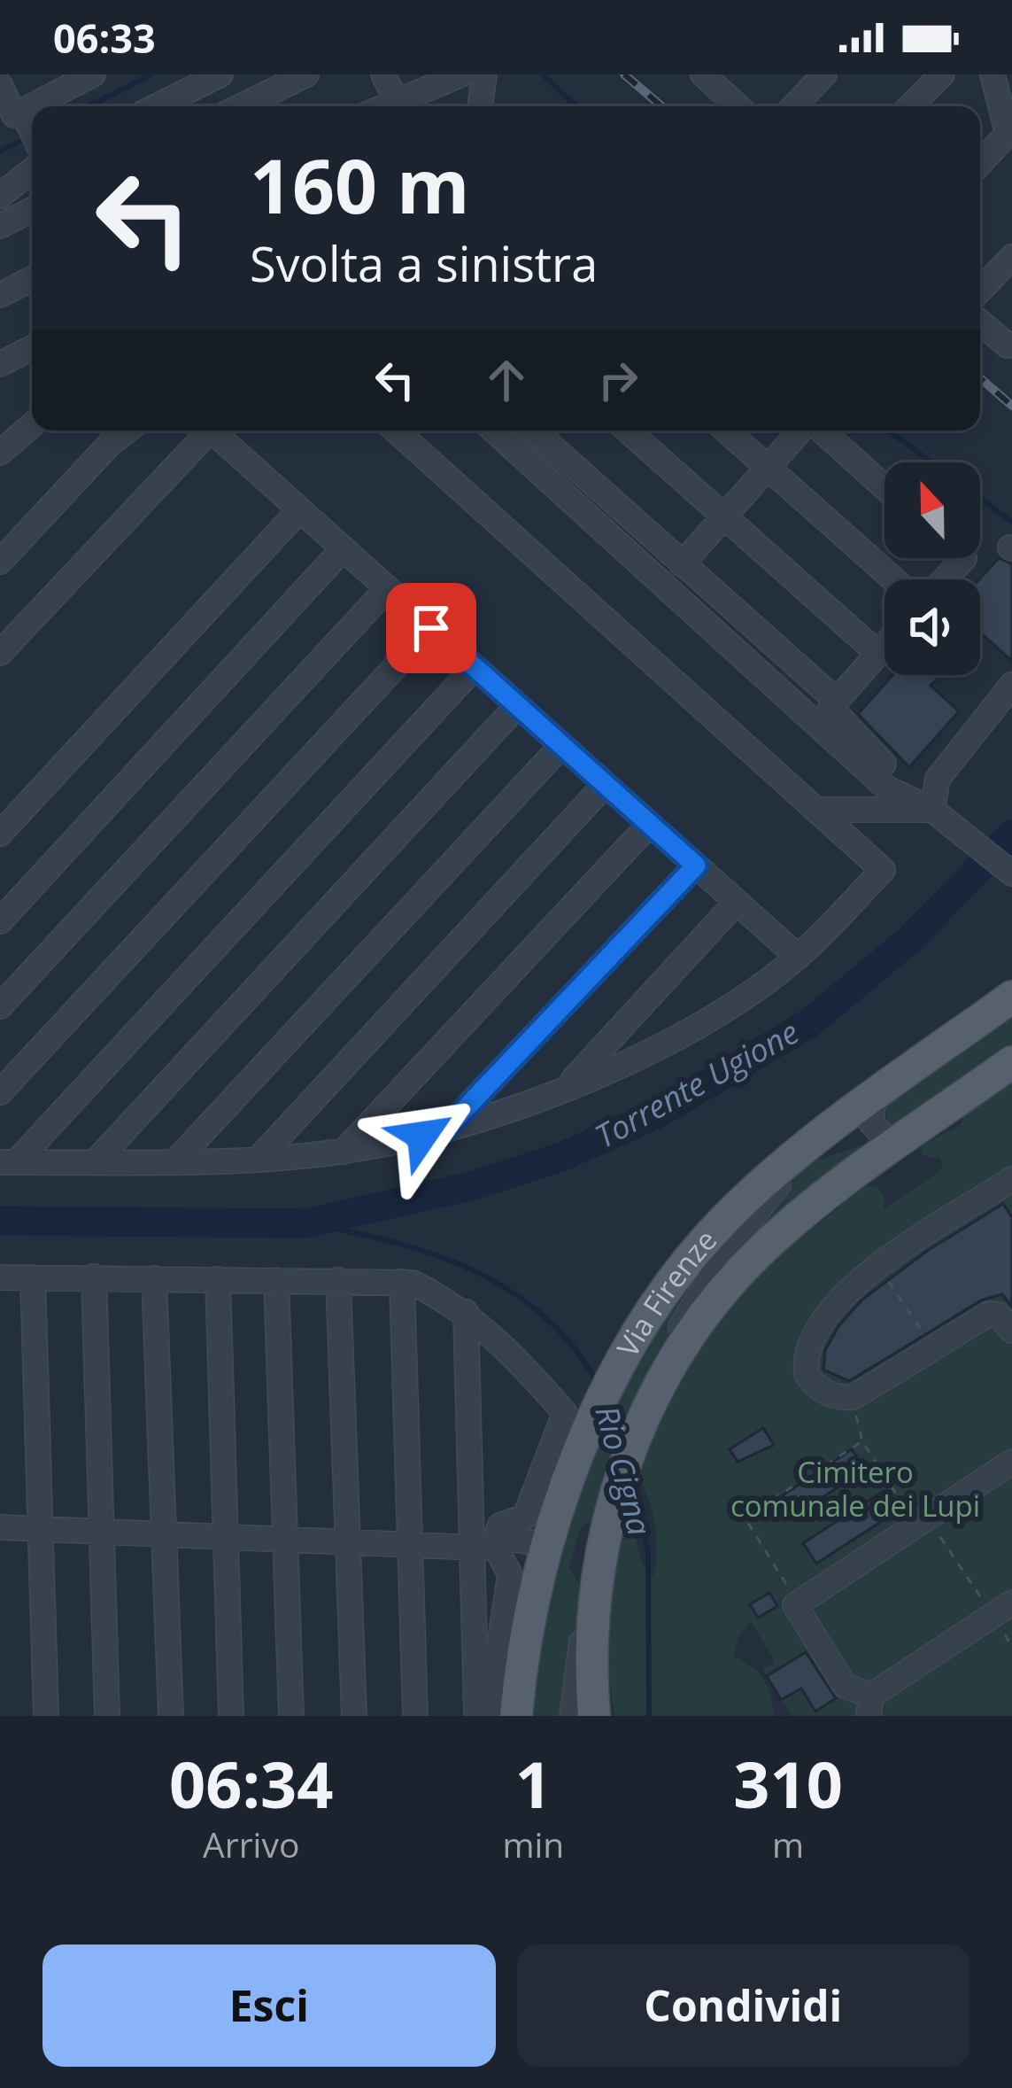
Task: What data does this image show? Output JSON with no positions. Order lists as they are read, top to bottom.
{
  "streets": {
    "main road": ["Via Firenze"]
  },
  "water": ["Torrente Ugione", "Rio Cigna"],
  "parks": ["Cimitero comunale dei Lupi"],
  "north": "top",
  "page": {
    "status": "06:33",
    "turn": ["160 m", "Svolta a sinistra"],
    "eta": [
      "06:34",
      "Arrivo",
      "1",
      "min",
      "310",
      "m"
    ],
    "buttons": ["Esci", "Condividi"]
  }
}
